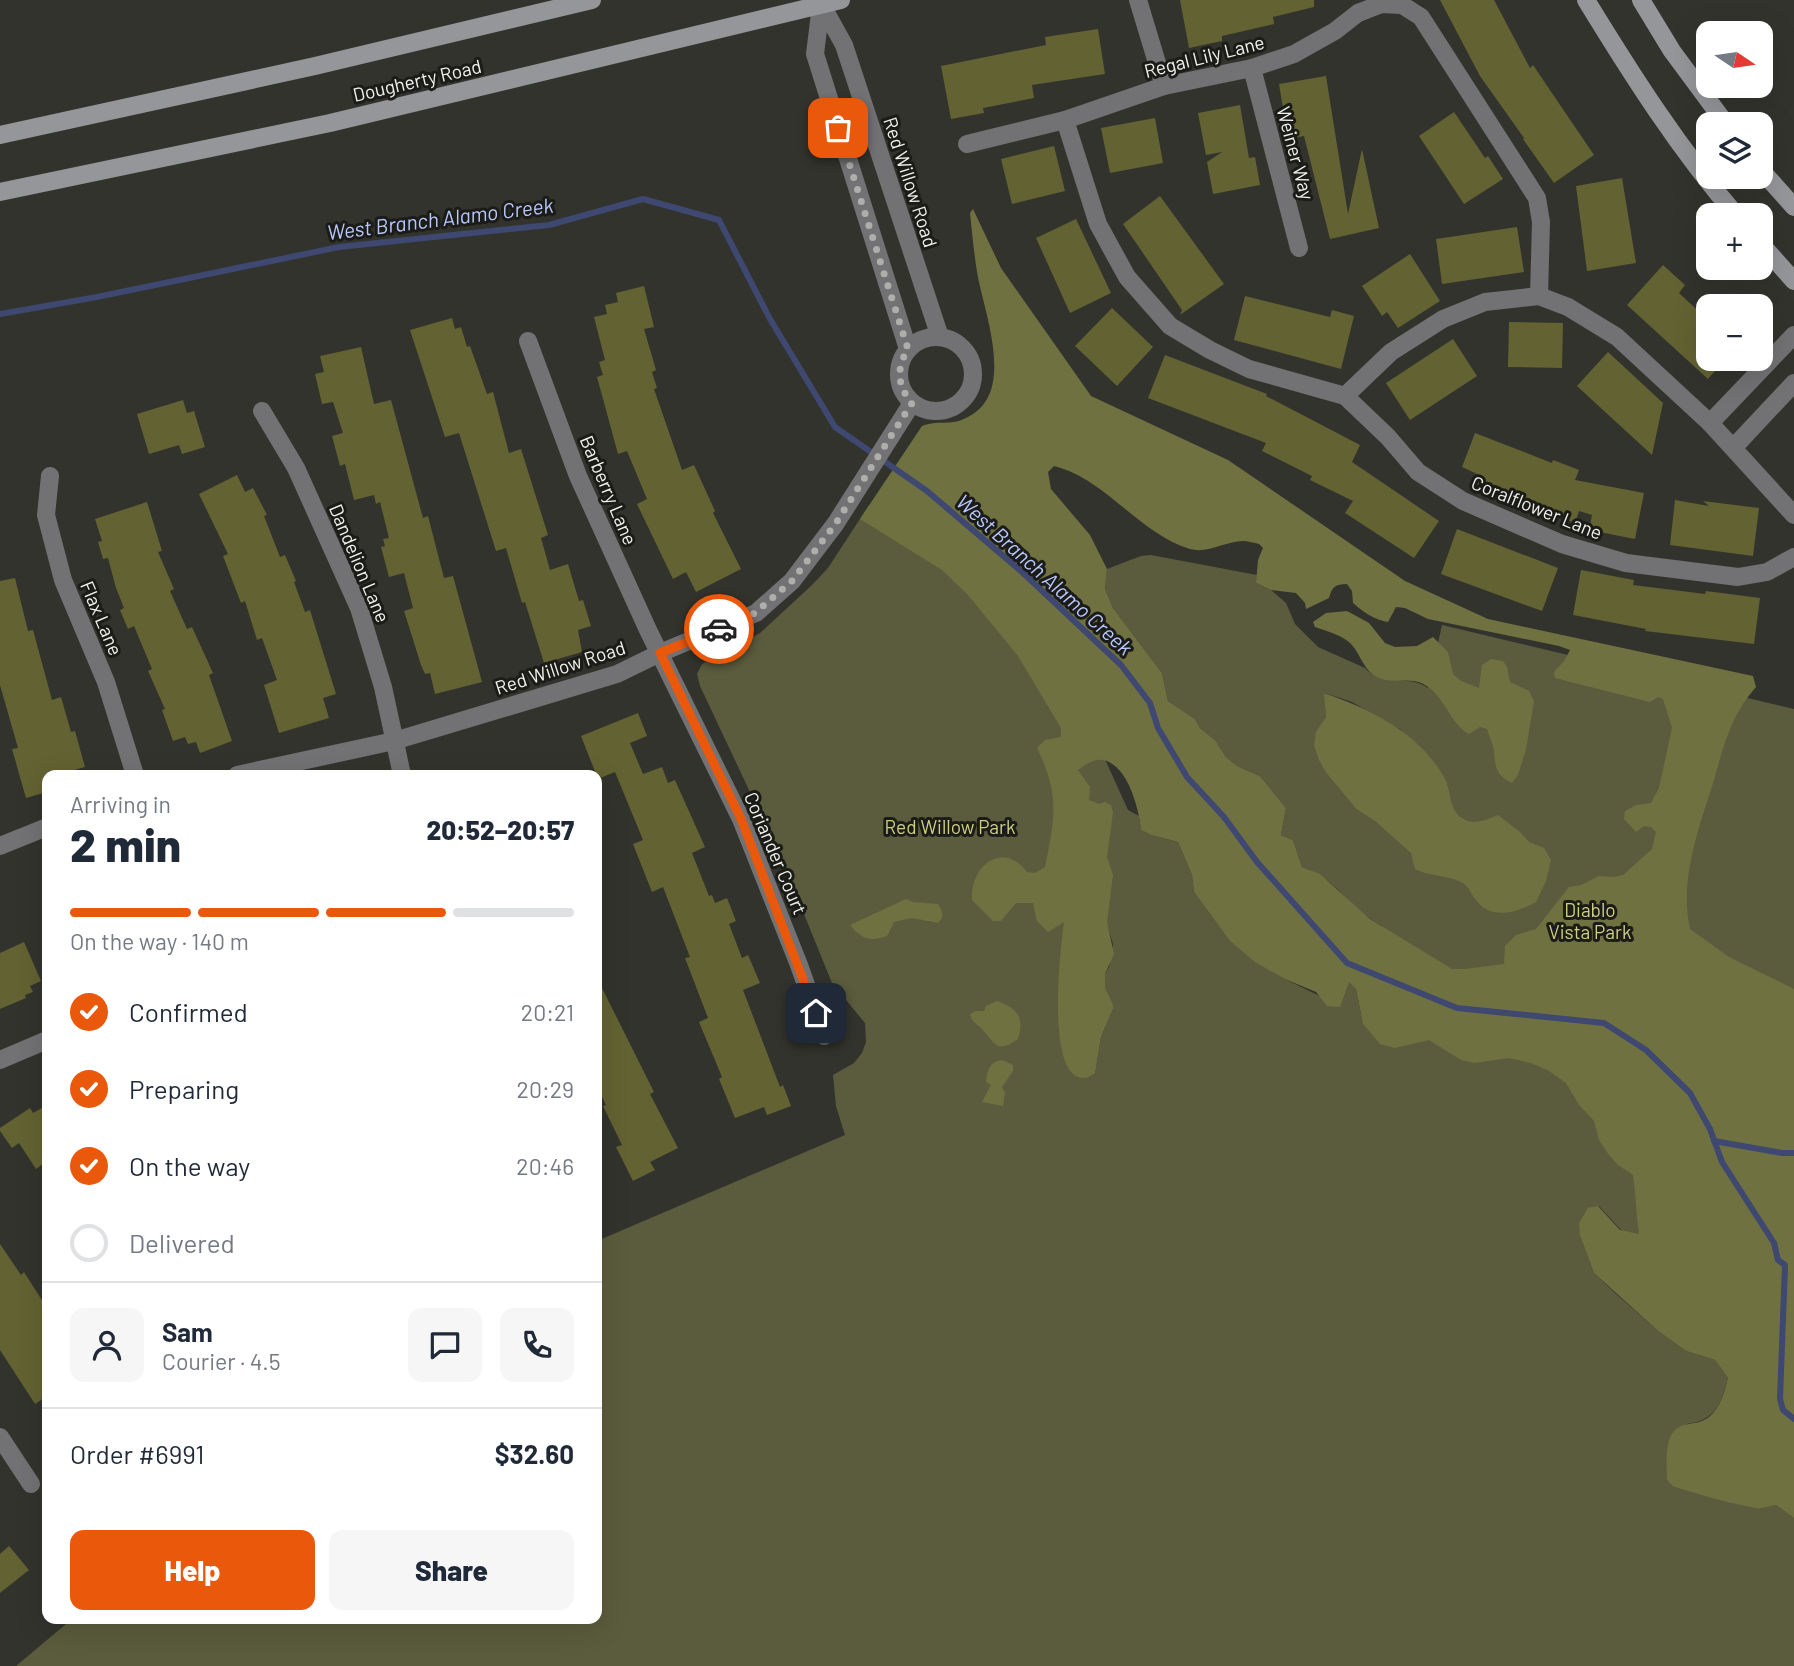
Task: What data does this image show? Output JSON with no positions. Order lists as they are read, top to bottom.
{
  "streets": {
    "main road": ["Dougherty Road"],
    "street": [
      "Regal Lily Lane",
      "Weiner Way",
      "Red Willow Road",
      "Barberry Lane",
      "Coralflower Lane",
      "Dandelion Lane",
      "Flax Lane",
      "Coriander Court"
    ]
  },
  "crossings": [
    ["Regal Lily Lane", "Weiner Way"],
    ["Regal Lily Lane", "Coralflower Lane"],
    ["Dougherty Road", "Red Willow Road"],
    ["Red Willow Road", "Barberry Lane"],
    ["Red Willow Road", "Dandelion Lane"],
    ["Red Willow Road", "Coriander Court"],
    ["Barberry Lane", "Coriander Court"]
  ],
  "water": ["West Branch Alamo Creek"],
  "parks": ["Red Willow Park", "Diablo Vista Park"],
  "north": "right",
  "page": {
    "map_buttons": ["+", "−"],
    "heading": ["2 min", "Arriving in", "20:52–20:57"],
    "panel": [
      "Sam",
      "Courier · 4.5",
      "Order #6991",
      "$32.60"
    ],
    "bar": "On the way · 140 m",
    "list": [
      ["Confirmed", "20:21"],
      ["Preparing", "20:29"],
      ["On the way", "20:46"],
      "Delivered"
    ],
    "buttons": ["Help", "Share"]
  }
}
